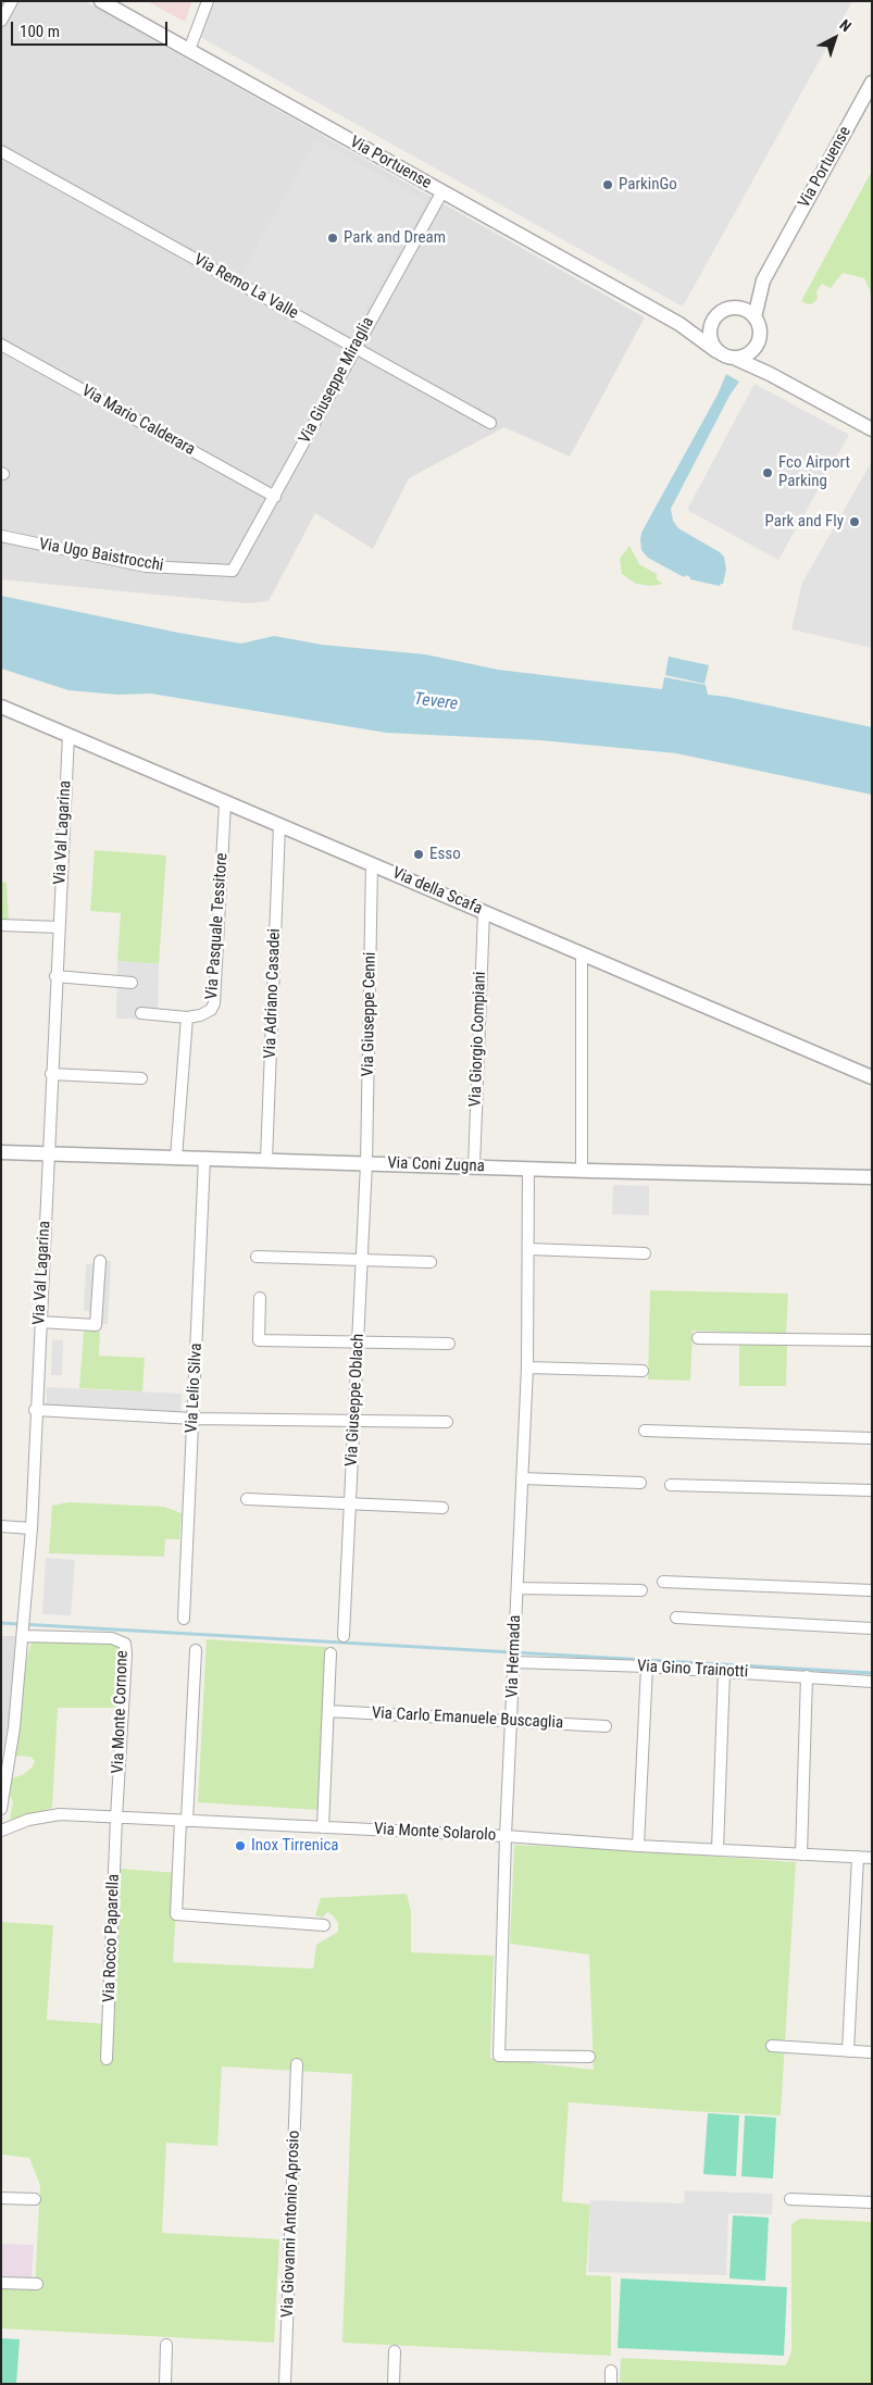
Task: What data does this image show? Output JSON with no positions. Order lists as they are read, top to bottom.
{
  "streets": {
    "street": [
      "Via Portuense",
      "Via Remo La Valle",
      "Via Giuseppe Miraglia",
      "Via Mario Calderara",
      "Via Ugo Baistrocchi",
      "Via Val Lagarina",
      "Via della Scafa",
      "Via Pasquale Tessitore",
      "Via Adriano Casadei",
      "Via Giuseppe Cenni",
      "Via Giorgio Compiani",
      "Via Coni Zugna",
      "Via Lelio Silva",
      "Via Giuseppe Oblach",
      "Via Hermada",
      "Via Gino Trainotti",
      "Via Monte Cornone",
      "Via Carlo Emanuele Buscaglia",
      "Via Monte Solarolo",
      "Via Rocco Paparella",
      "Via Giovanni Antonio Aprosio"
    ]
  },
  "crossings": [
    ["Via Portuense", "Via Giuseppe Miraglia"],
    ["Via Remo La Valle", "Via Giuseppe Miraglia"],
    ["Via Giuseppe Miraglia", "Via Mario Calderara"],
    ["Via Giuseppe Miraglia", "Via Ugo Baistrocchi"],
    ["Via Val Lagarina", "Via della Scafa"],
    ["Via Val Lagarina", "Via Coni Zugna"],
    ["Via Val Lagarina", "Via Monte Cornone"],
    ["Via della Scafa", "Via Pasquale Tessitore"],
    ["Via della Scafa", "Via Adriano Casadei"],
    ["Via della Scafa", "Via Giuseppe Cenni"],
    ["Via della Scafa", "Via Giorgio Compiani"],
    ["Via Adriano Casadei", "Via Coni Zugna"],
    ["Via Giuseppe Cenni", "Via Coni Zugna"],
    ["Via Giuseppe Cenni", "Via Giuseppe Oblach"],
    ["Via Giorgio Compiani", "Via Coni Zugna"],
    ["Via Coni Zugna", "Via Lelio Silva"],
    ["Via Coni Zugna", "Via Giuseppe Oblach"],
    ["Via Coni Zugna", "Via Hermada"],
    ["Via Hermada", "Via Gino Trainotti"],
    ["Via Hermada", "Via Carlo Emanuele Buscaglia"],
    ["Via Hermada", "Via Monte Solarolo"],
    ["Via Monte Cornone", "Via Monte Solarolo"],
    ["Via Monte Cornone", "Via Rocco Paparella"],
    ["Via Monte Solarolo", "Via Rocco Paparella"]
  ],
  "water": ["Tevere"],
  "places": [
    "ParkinGo",
    "Park and Dream",
    "Fco Airport Parking",
    "Park and Fly",
    "Esso",
    "Inox Tirrenica"
  ],
  "scale_bar": "100 m",
  "north": "top right"
}
